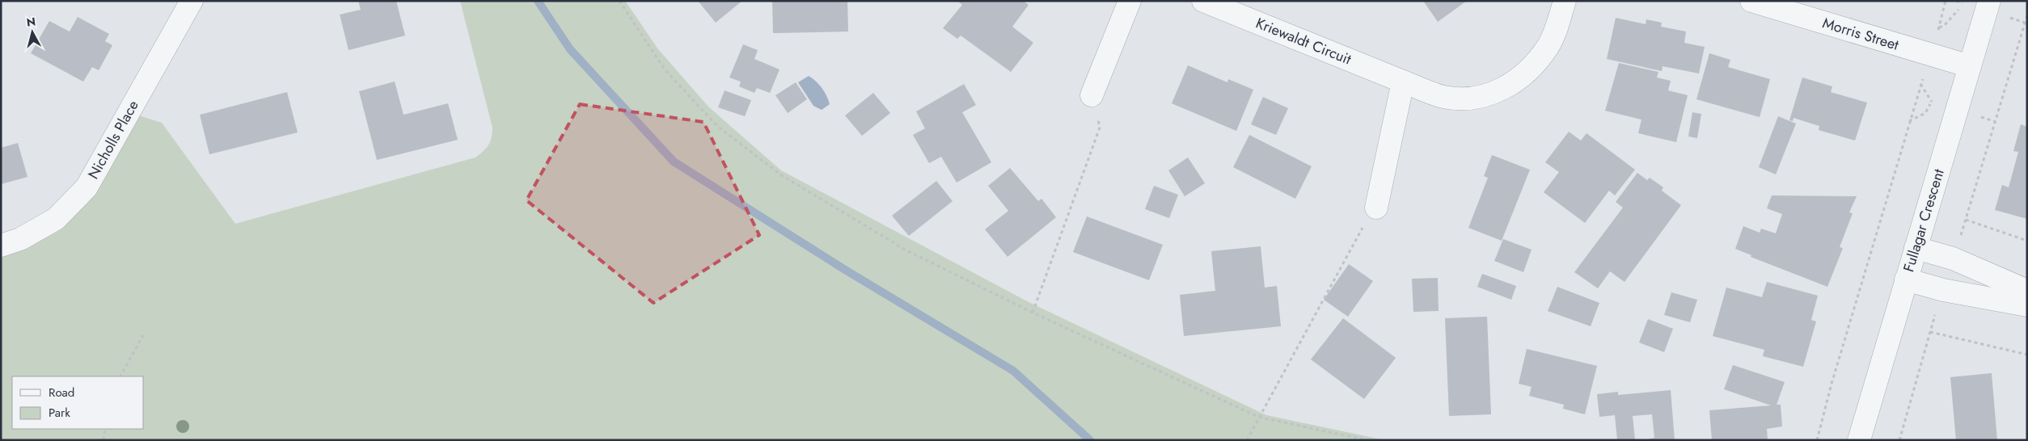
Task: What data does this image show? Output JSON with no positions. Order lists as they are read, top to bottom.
{
  "streets": {
    "street": [
      "Morris Street",
      "Kriewaldt Circuit",
      "Nicholls Place",
      "Fullagar Crescent"
    ]
  },
  "crossings": [
    ["Morris Street", "Fullagar Crescent"]
  ],
  "legend": ["Road", "Park"],
  "north": "top"
}
